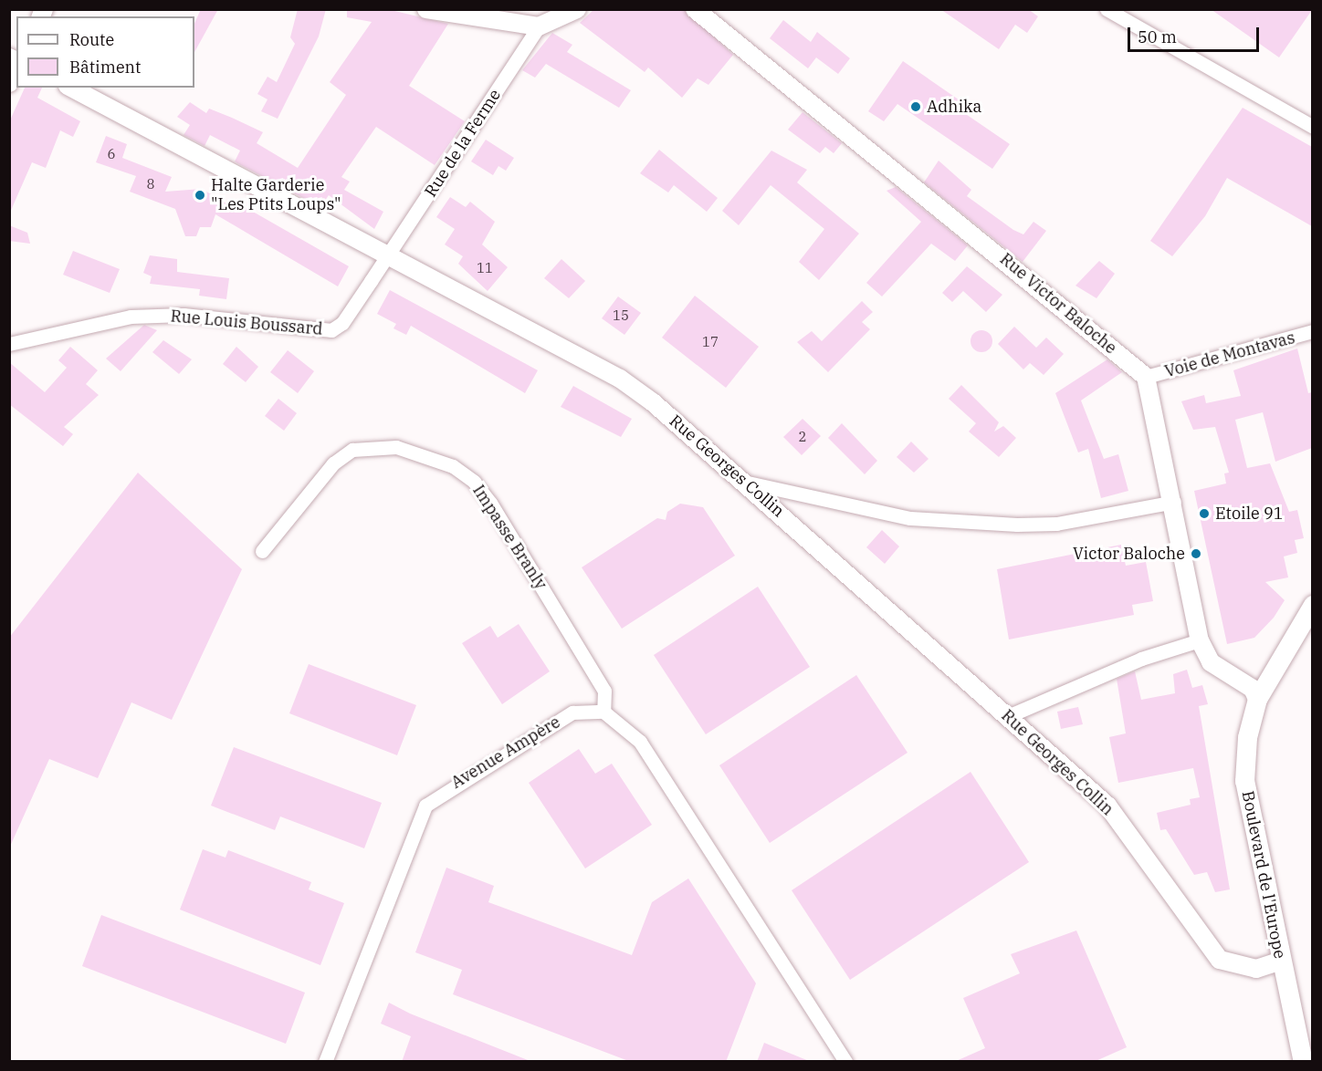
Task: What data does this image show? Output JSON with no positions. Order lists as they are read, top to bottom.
{
  "streets": {
    "main road": ["Boulevard de l'Europe"],
    "street": [
      "Rue de la Ferme",
      "Rue Victor Baloche",
      "Rue Louis Boussard",
      "Voie de Montavas",
      "Rue Georges Collin",
      "Impasse Branly",
      "Avenue Ampère"
    ]
  },
  "crossings": [
    ["Rue de la Ferme", "Rue Louis Boussard"],
    ["Rue de la Ferme", "Rue Georges Collin"],
    ["Rue Victor Baloche", "Voie de Montavas"],
    ["Rue Louis Boussard", "Rue Georges Collin"],
    ["Rue Georges Collin", "Boulevard de l'Europe"],
    ["Impasse Branly", "Avenue Ampère"]
  ],
  "places": [
    "Adhika",
    "Halte Garderie \"Les Ptits Loups\"",
    "Etoile 91",
    "Victor Baloche"
  ],
  "house_numbers": [
    "6",
    "8",
    "11",
    "15",
    "17",
    "2"
  ],
  "legend": ["Route", "Bâtiment"],
  "scale_bar": "50 m"
}
